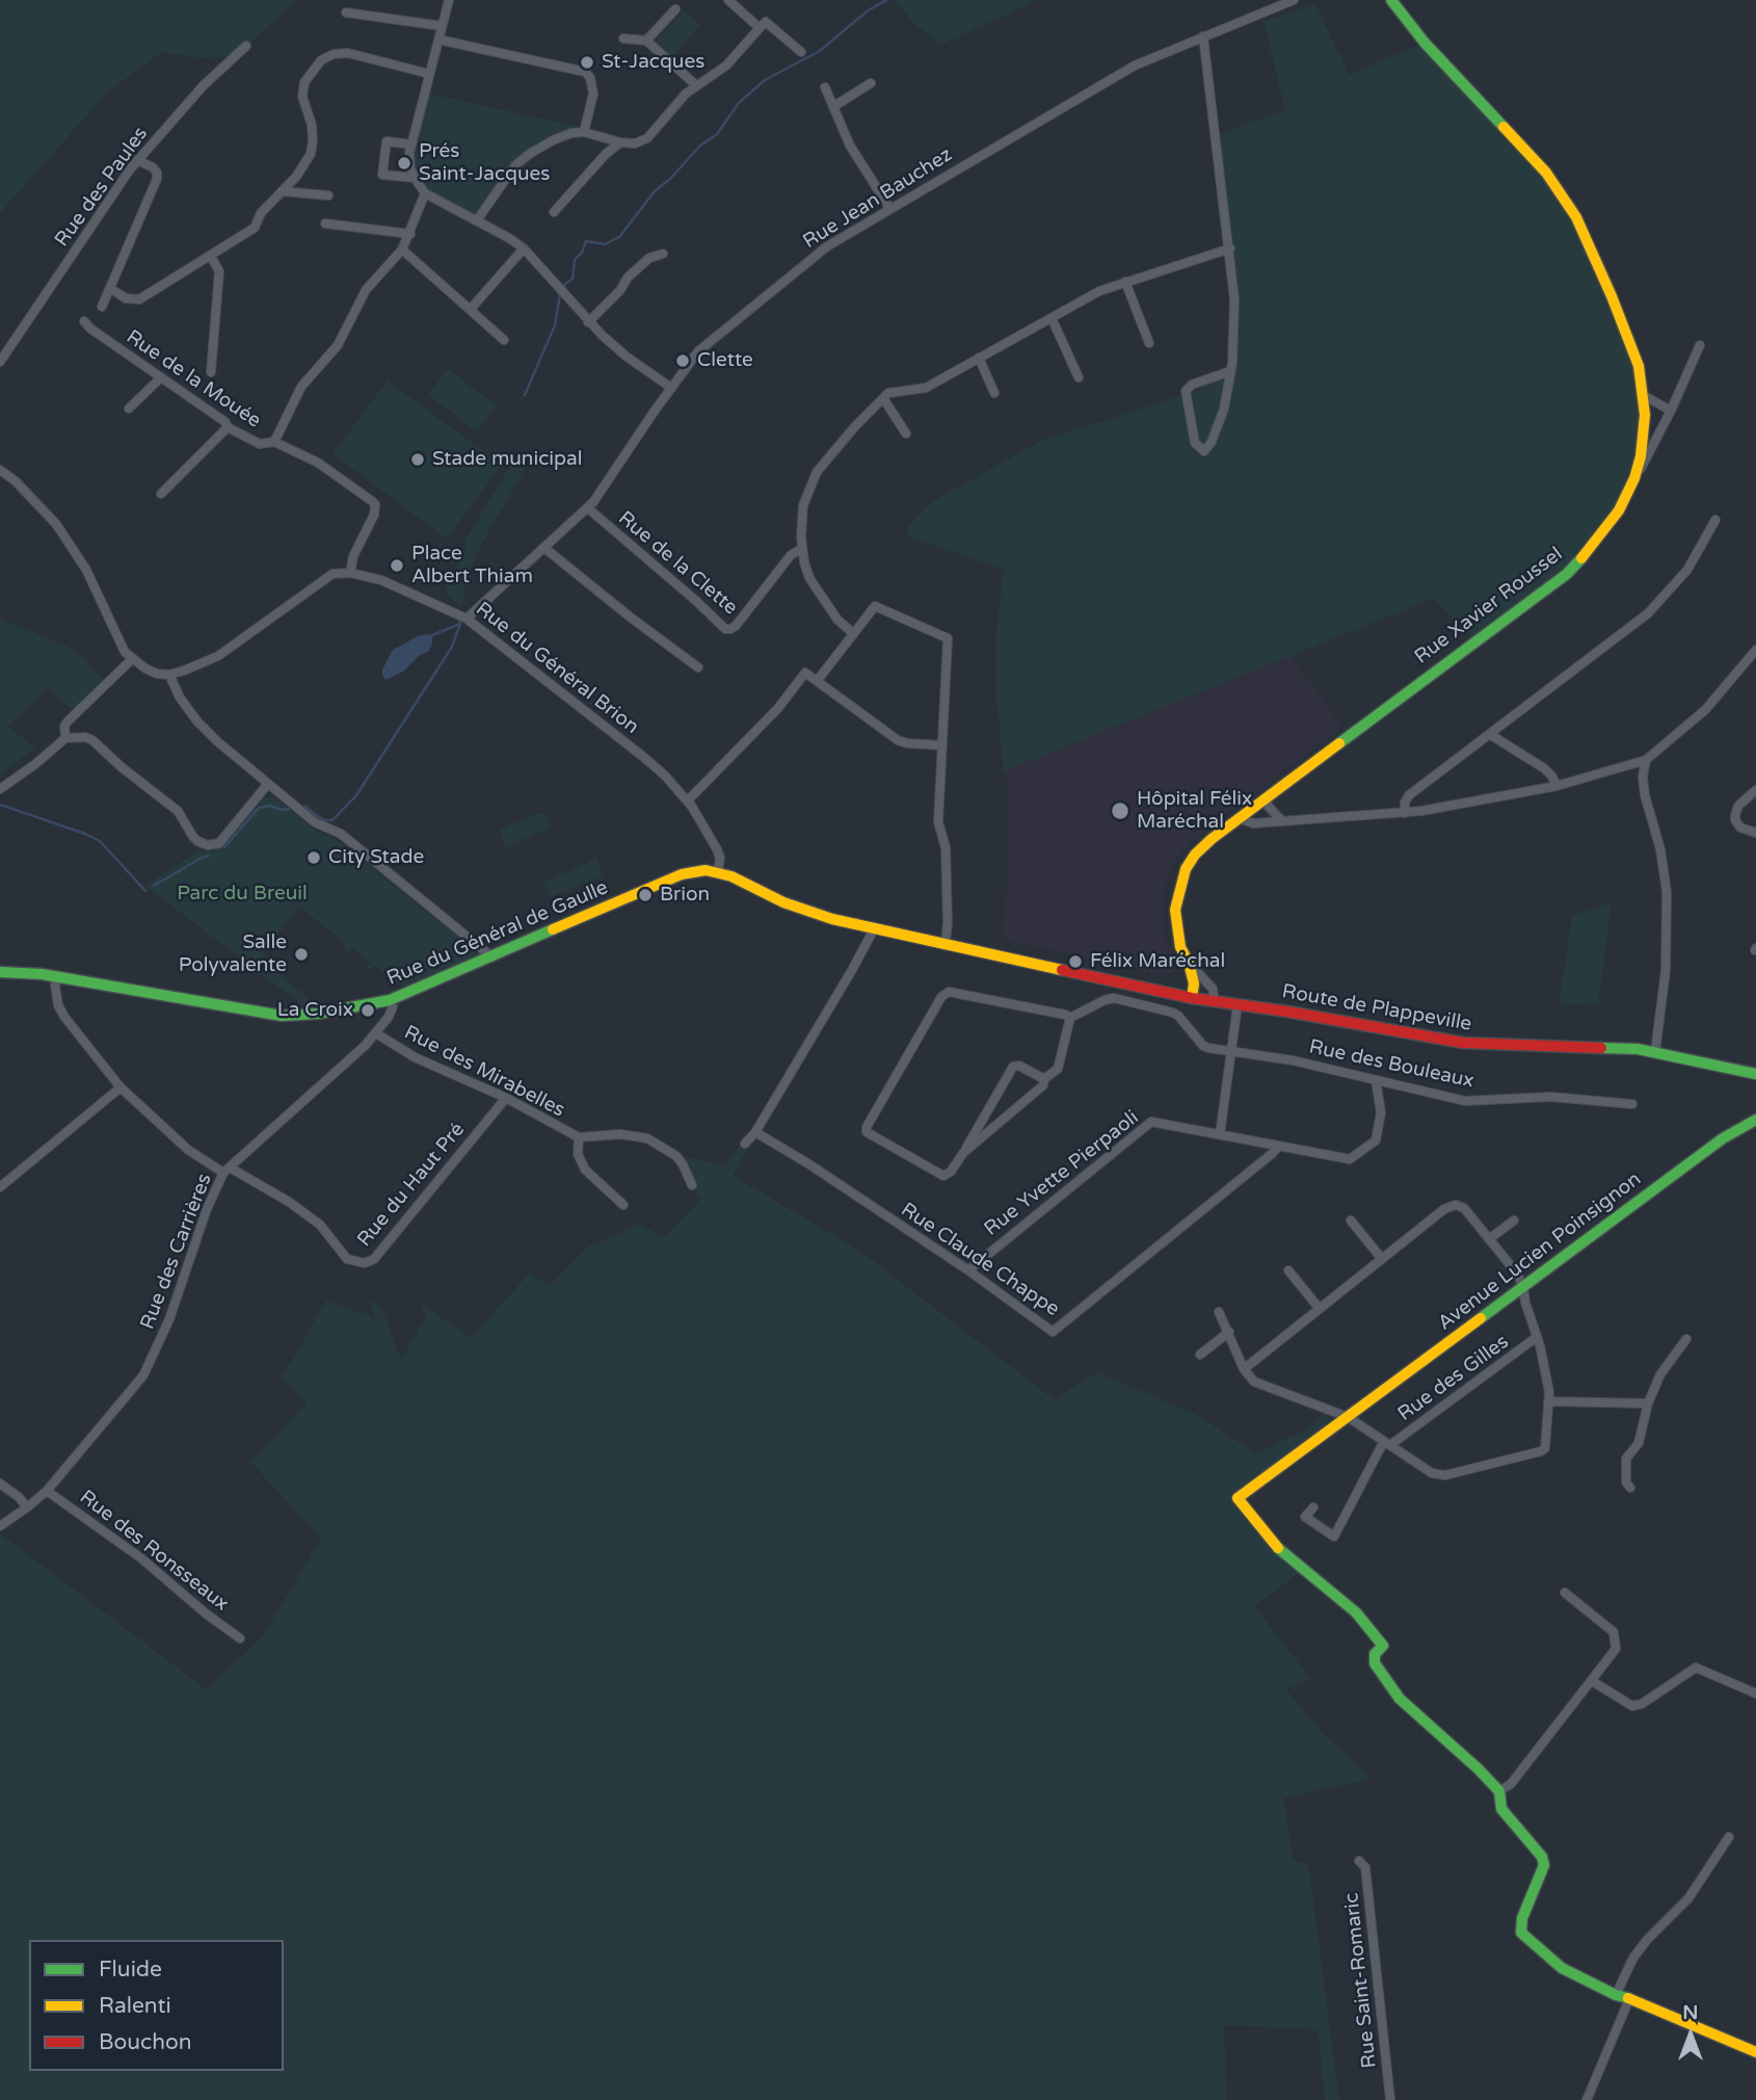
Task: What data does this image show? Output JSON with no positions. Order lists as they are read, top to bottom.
{
  "streets": {
    "street": [
      "Rue des Paules",
      "Rue Jean Bauchez",
      "Rue de la Mouée",
      "Rue de la Clette",
      "Rue Xavier Roussel",
      "Rue du Général Brion",
      "Rue du Général de Gaulle",
      "Route de Plappeville",
      "Rue des Bouleaux",
      "Rue des Mirabelles",
      "Rue Yvette Pierpaoli",
      "Rue du Haut Pré",
      "Rue des Carrières",
      "Avenue Lucien Poinsignon",
      "Rue Claude Chappe",
      "Rue des Gilles",
      "Rue des Ronsseaux",
      "Rue Saint-Romaric"
    ]
  },
  "crossings": [
    ["Rue Jean Bauchez", "Rue de la Clette"],
    ["Rue Jean Bauchez", "Rue du Général Brion"],
    ["Rue de la Mouée", "Rue du Général Brion"],
    ["Rue Xavier Roussel", "Route de Plappeville"],
    ["Rue du Général Brion", "Rue du Général de Gaulle"],
    ["Rue du Général de Gaulle", "Route de Plappeville"],
    ["Rue du Général de Gaulle", "Rue du Haut Pré"],
    ["Rue du Général de Gaulle", "Rue des Carrières"],
    ["Rue des Bouleaux", "Rue Yvette Pierpaoli"],
    ["Rue des Mirabelles", "Rue du Haut Pré"],
    ["Rue des Mirabelles", "Rue des Carrières"],
    ["Rue Yvette Pierpaoli", "Rue Claude Chappe"],
    ["Rue du Haut Pré", "Rue des Carrières"],
    ["Rue des Carrières", "Rue des Ronsseaux"]
  ],
  "parks": ["Parc du Breuil"],
  "places": [
    "St-Jacques",
    "Prés Saint-Jacques",
    "Clette",
    "Stade municipal",
    "Place Albert Thiam",
    "Hôpital Félix Maréchal",
    "City Stade",
    "Brion",
    "Salle Polyvalente",
    "Félix Maréchal",
    "La Croix"
  ],
  "legend": ["Fluide", "Ralenti", "Bouchon"],
  "north": "top"
}
